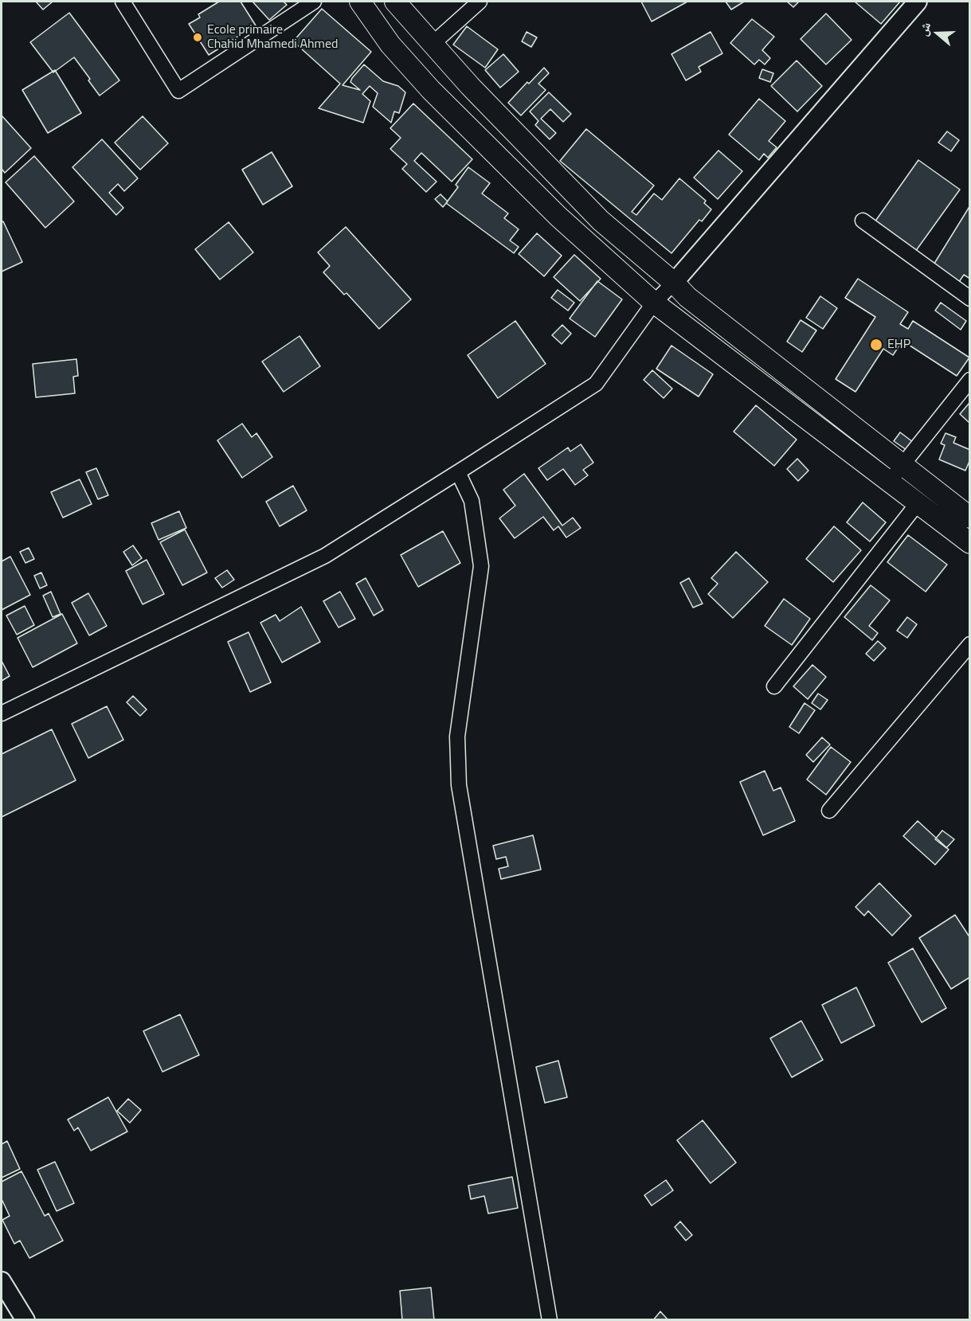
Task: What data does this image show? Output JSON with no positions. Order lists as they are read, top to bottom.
{
  "places": ["Ecole primaire Chahid Mhamedi Ahmed", "EHP"],
  "north": "left"
}
